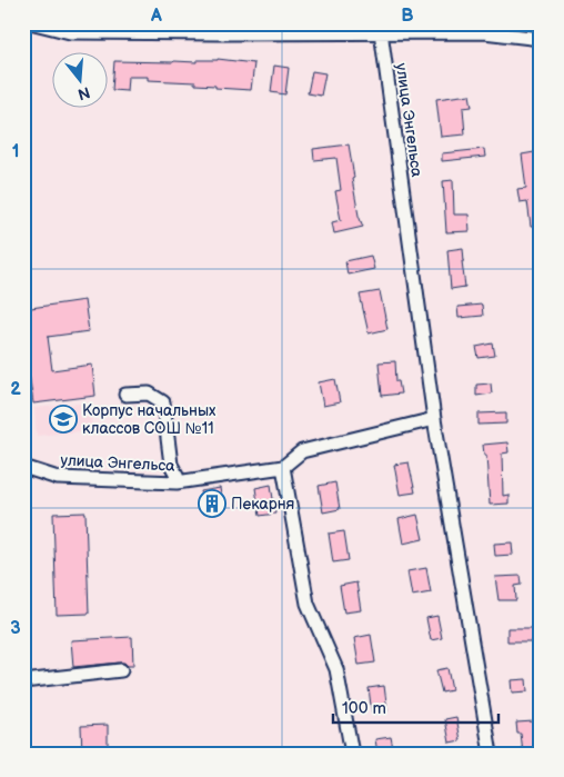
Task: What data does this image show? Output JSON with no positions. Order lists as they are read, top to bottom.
{
  "streets": {
    "street": ["улица Энгельса"]
  },
  "places": {
    "school or university": ["Корпус начальных классов СОШ №11"],
    "building": ["Пекарня"]
  },
  "scale_bar": "100 m",
  "north": "bottom",
  "grid": {
    "columns": ["A", "B"],
    "rows": ["1", "2", "3"]
  }
}
